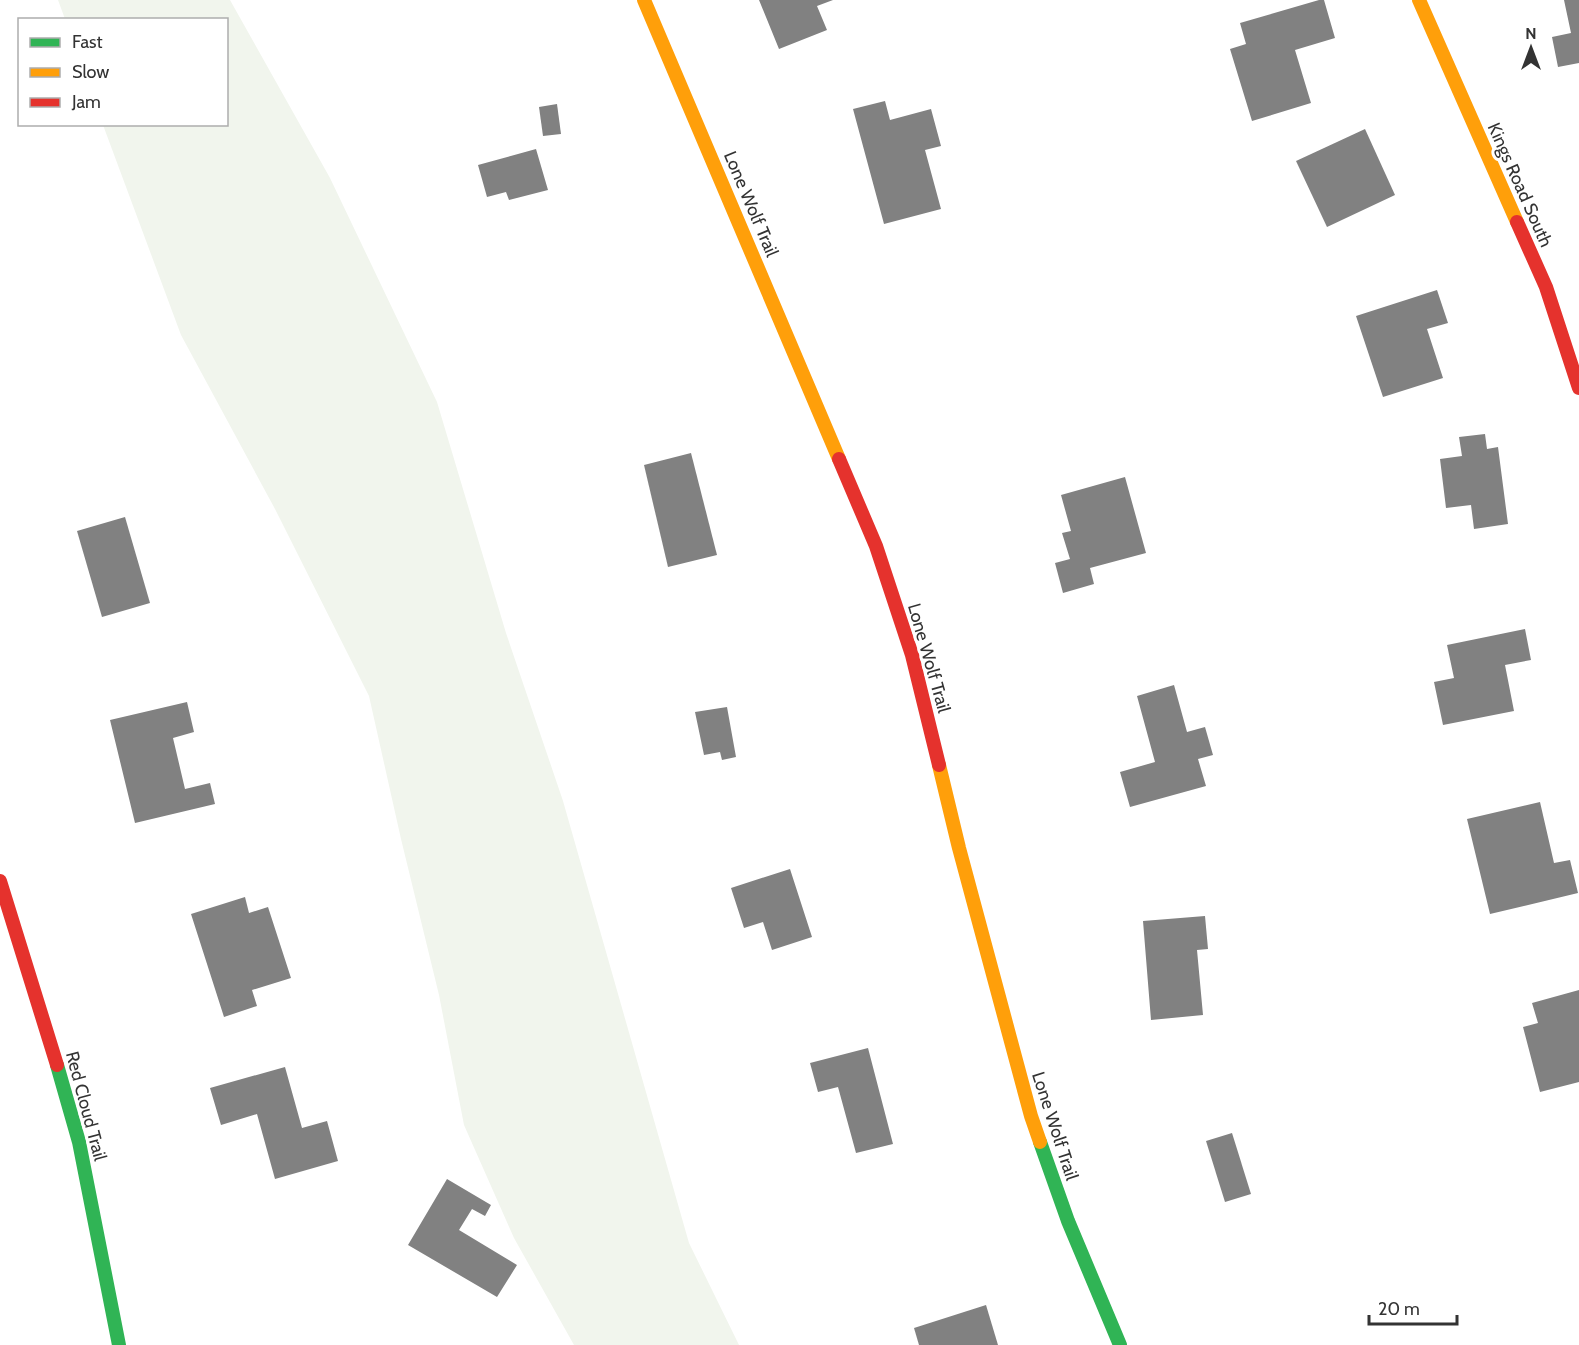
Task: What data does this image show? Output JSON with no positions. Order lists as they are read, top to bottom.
{
  "streets": {
    "street": ["Kings Road South", "Lone Wolf Trail", "Red Cloud Trail"]
  },
  "legend": ["Fast", "Slow", "Jam"],
  "scale_bar": "20 m",
  "north": "top"
}
